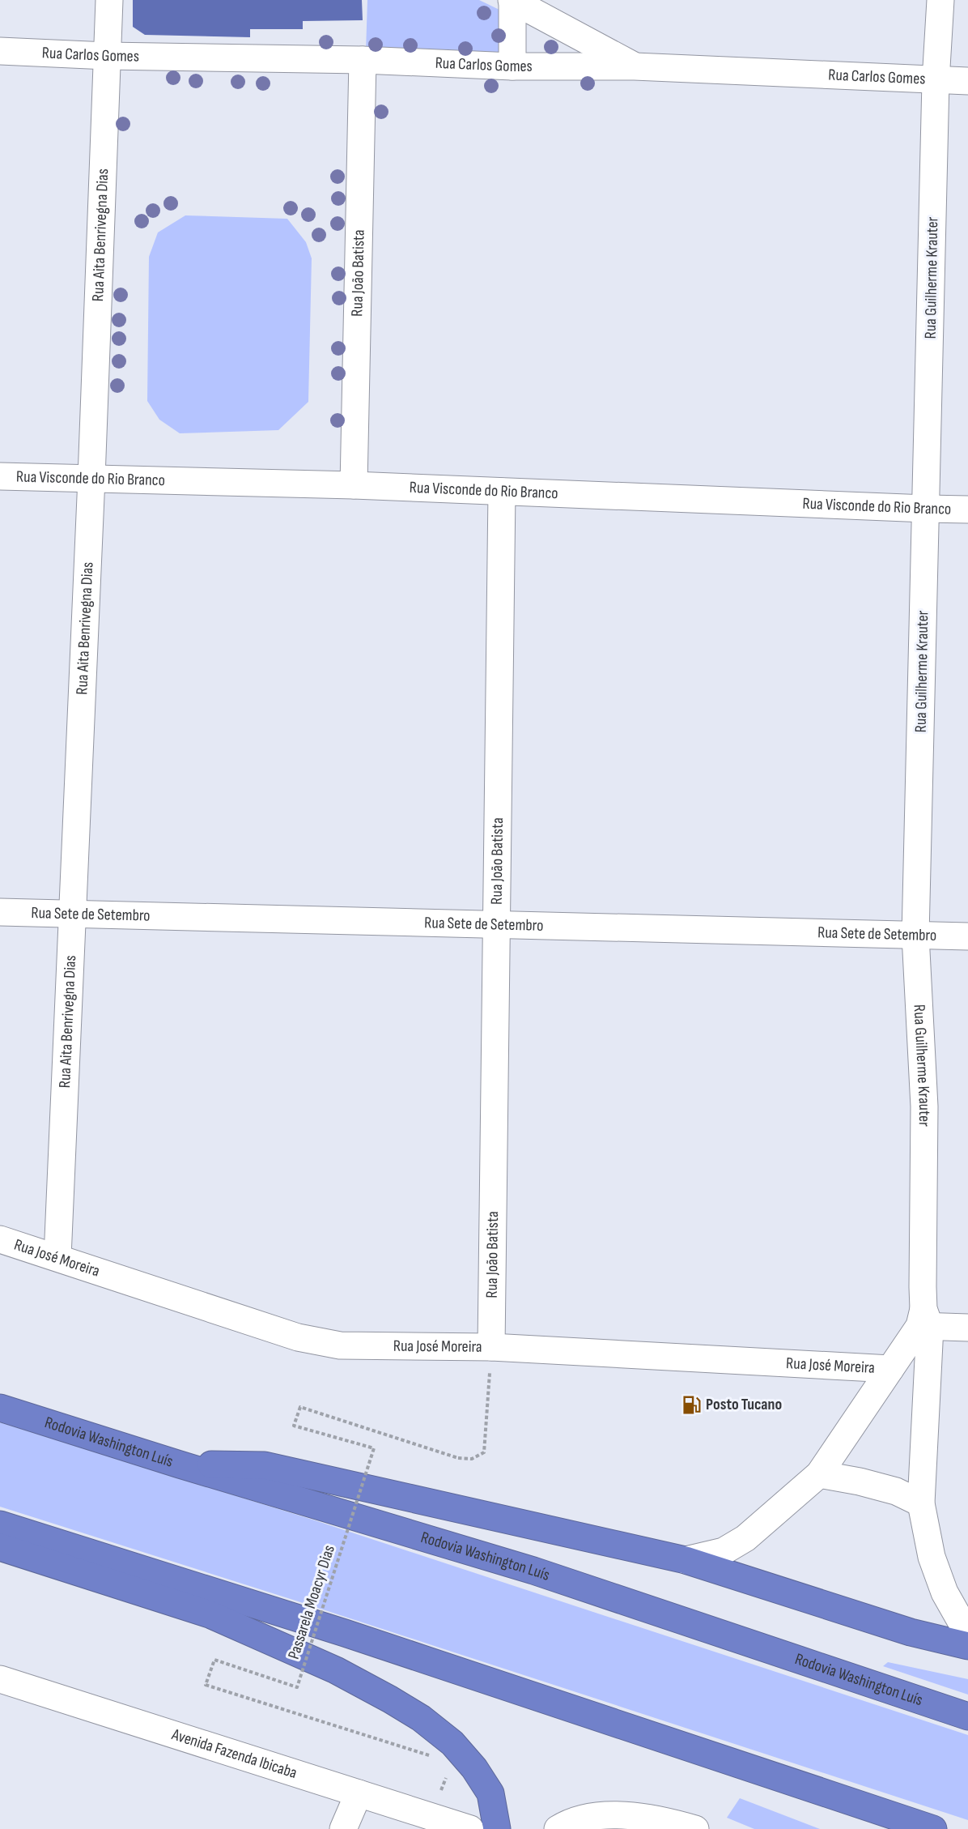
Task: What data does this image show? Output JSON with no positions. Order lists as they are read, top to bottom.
{
  "streets": {
    "highway": ["Rodovia Washington Luís"],
    "street": [
      "Rua Carlos Gomes",
      "Rua Aita Benrivegna Dias",
      "Rua João Batista",
      "Rua Guilherme Krauter",
      "Rua Visconde do Rio Branco",
      "Rua Sete de Setembro",
      "Rua José Moreira",
      "Avenida Fazenda Ibicaba"
    ],
    "path": ["Passarela Moacyr Dias"]
  },
  "crossings": [
    ["Rua Carlos Gomes", "Rua Aita Benrivegna Dias"],
    ["Rua Carlos Gomes", "Rua João Batista"],
    ["Rua Carlos Gomes", "Rua Guilherme Krauter"],
    ["Rua Aita Benrivegna Dias", "Rua Visconde do Rio Branco"],
    ["Rua Aita Benrivegna Dias", "Rua Sete de Setembro"],
    ["Rua Aita Benrivegna Dias", "Rua José Moreira"],
    ["Rua João Batista", "Rua Visconde do Rio Branco"],
    ["Rua João Batista", "Rua Sete de Setembro"],
    ["Rua João Batista", "Rua José Moreira"],
    ["Rua João Batista", "Passarela Moacyr Dias"],
    ["Rua Guilherme Krauter", "Rua Visconde do Rio Branco"],
    ["Rua Guilherme Krauter", "Rua Sete de Setembro"],
    ["Rua José Moreira", "Passarela Moacyr Dias"]
  ],
  "places": {
    "fuel station": ["Posto Tucano"]
  }
}
